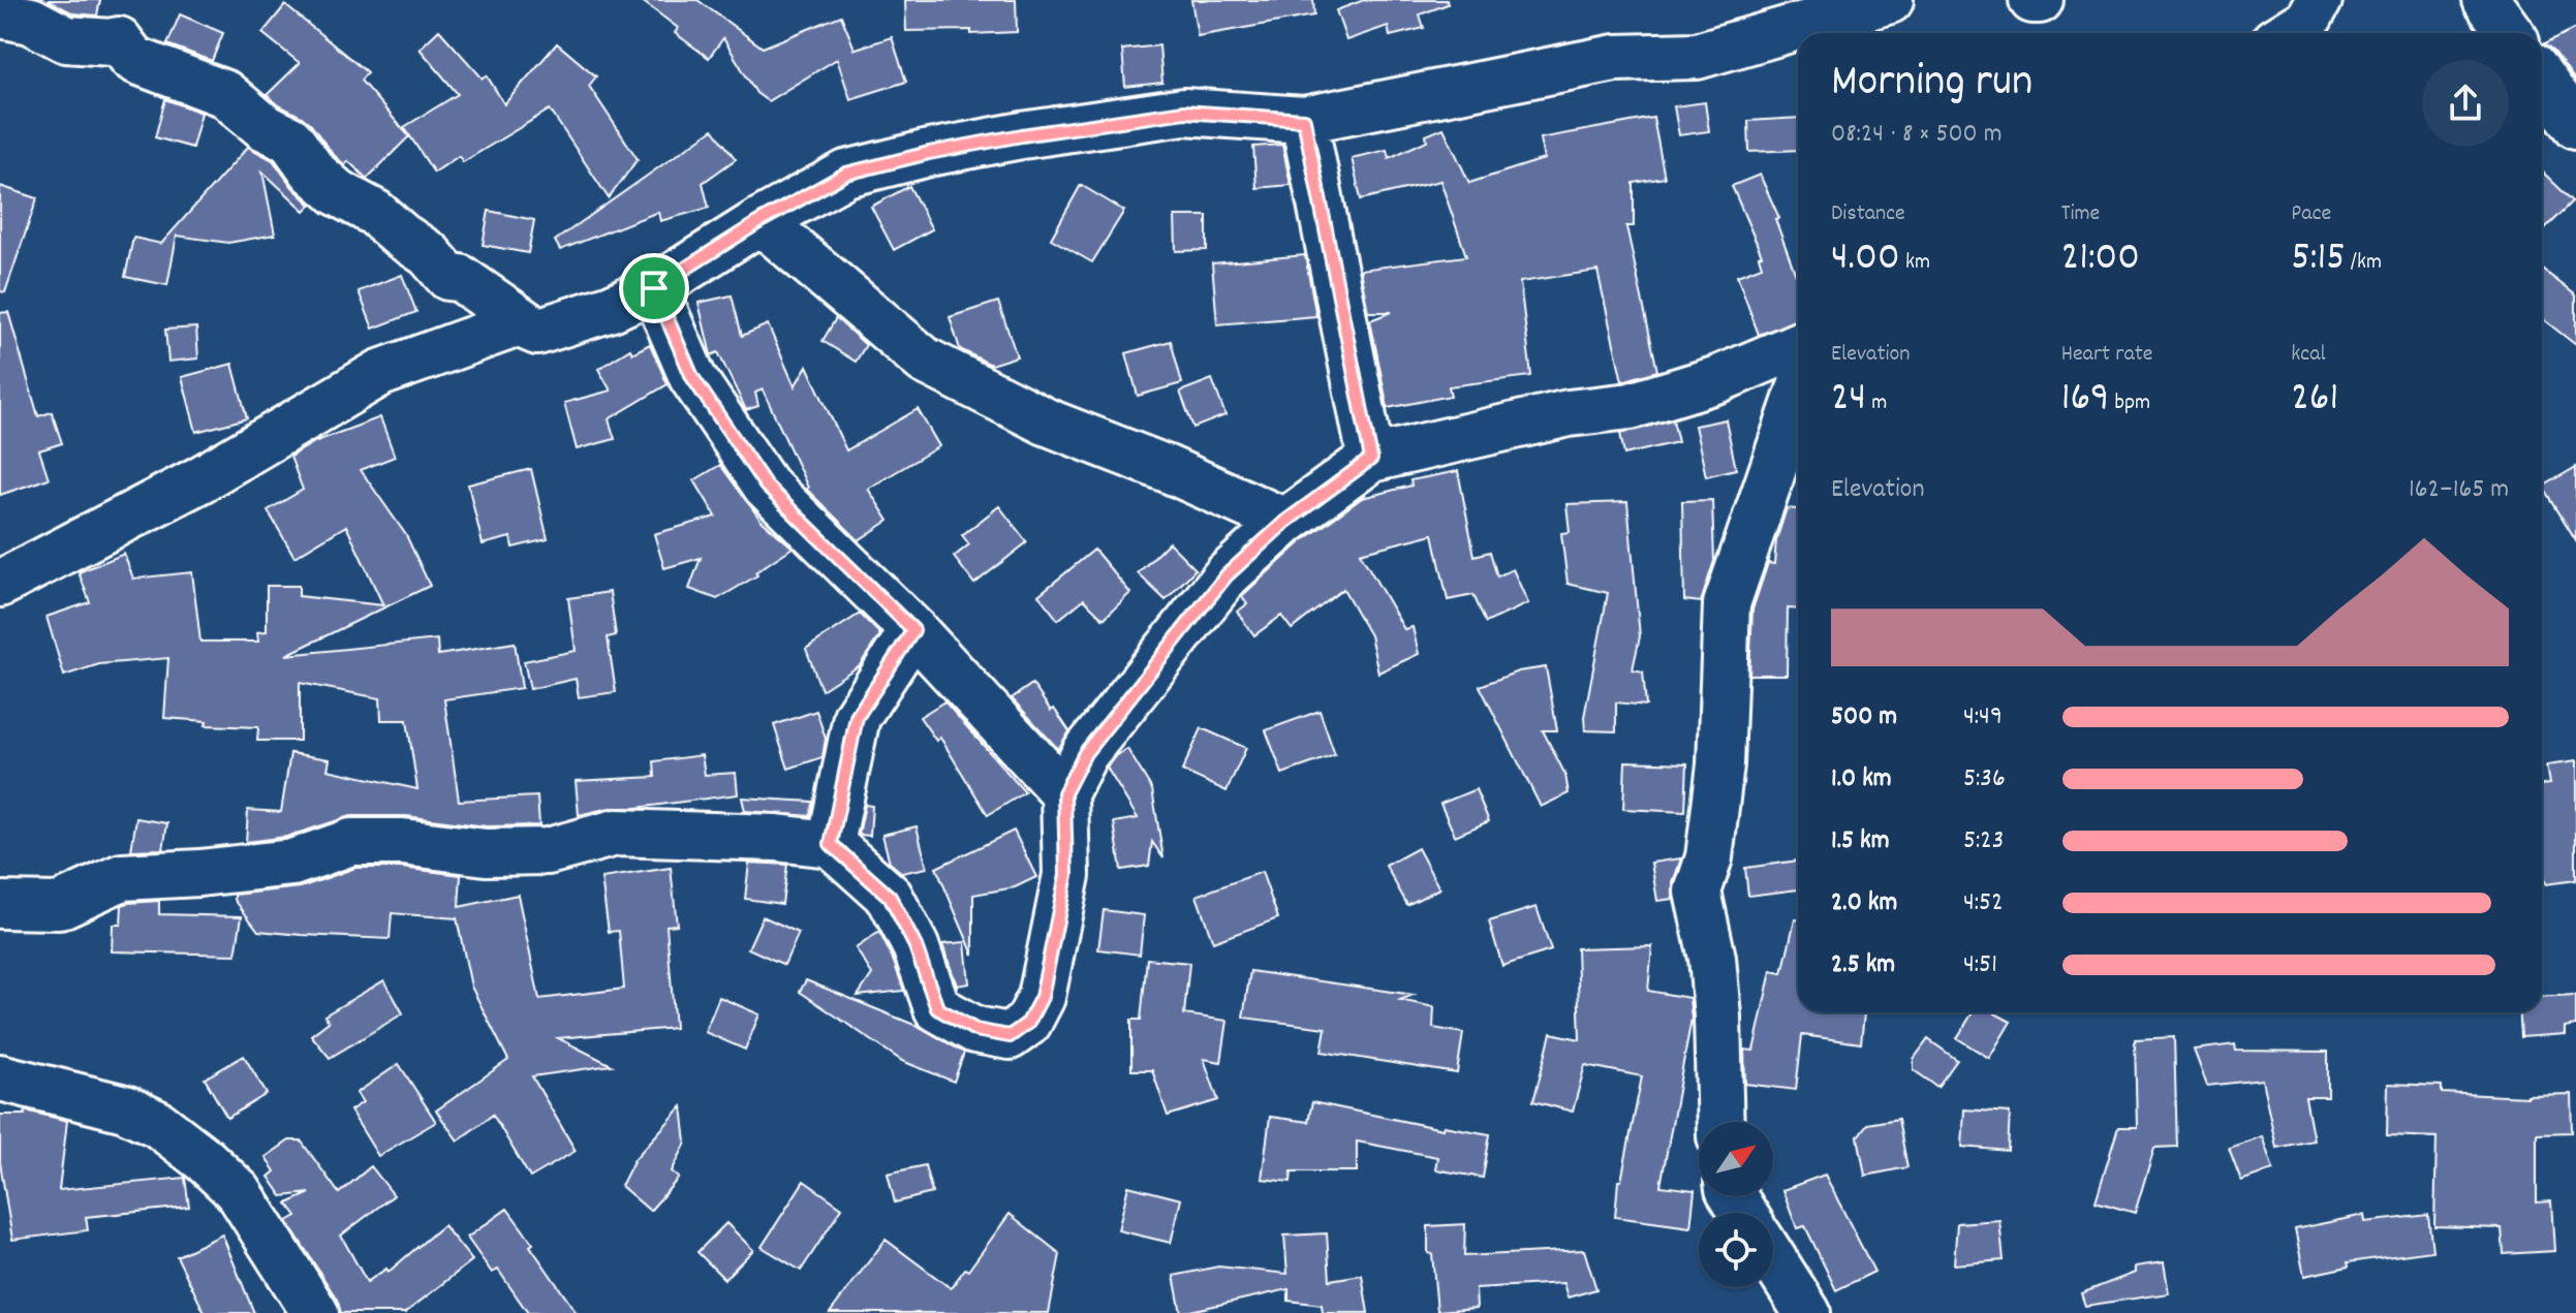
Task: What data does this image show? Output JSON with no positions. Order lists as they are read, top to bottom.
{
  "north": "top right",
  "page": {
    "heading": ["Morning run", "08:24 · 8 × 500 m"],
    "stats": [
      ["Distance", "4.00 km"],
      ["Time", "21:00"],
      ["Pace", "5:15 /km"],
      ["Elevation", "24 m"],
      ["Heart rate", "169 bpm"],
      ["kcal", "261"]
    ],
    "chart": ["Elevation", "162–165 m"],
    "list": [
      {
        "name": "500 m",
        "note": "4:49"
      },
      {
        "name": "1.0 km",
        "note": "5:36"
      },
      {
        "name": "1.5 km",
        "note": "5:23"
      },
      {
        "name": "2.0 km",
        "note": "4:52"
      },
      {
        "name": "2.5 km",
        "note": "4:51"
      }
    ]
  }
}
